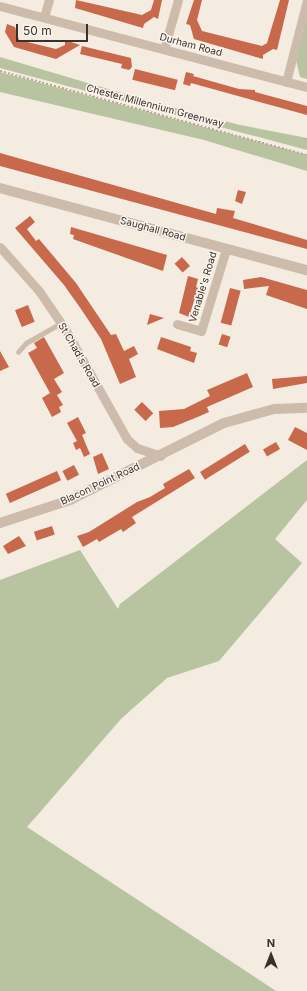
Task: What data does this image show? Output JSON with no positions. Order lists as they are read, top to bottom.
{
  "streets": {
    "street": [
      "Durham Road",
      "Saughall Road",
      "Venable's Road",
      "St Chad's Road",
      "Blacon Point Road"
    ],
    "path": ["Chester Millennium Greenway"]
  },
  "crossings": [
    ["Saughall Road", "Venable's Road"],
    ["St Chad's Road", "Blacon Point Road"]
  ],
  "scale_bar": "50 m",
  "north": "top"
}
